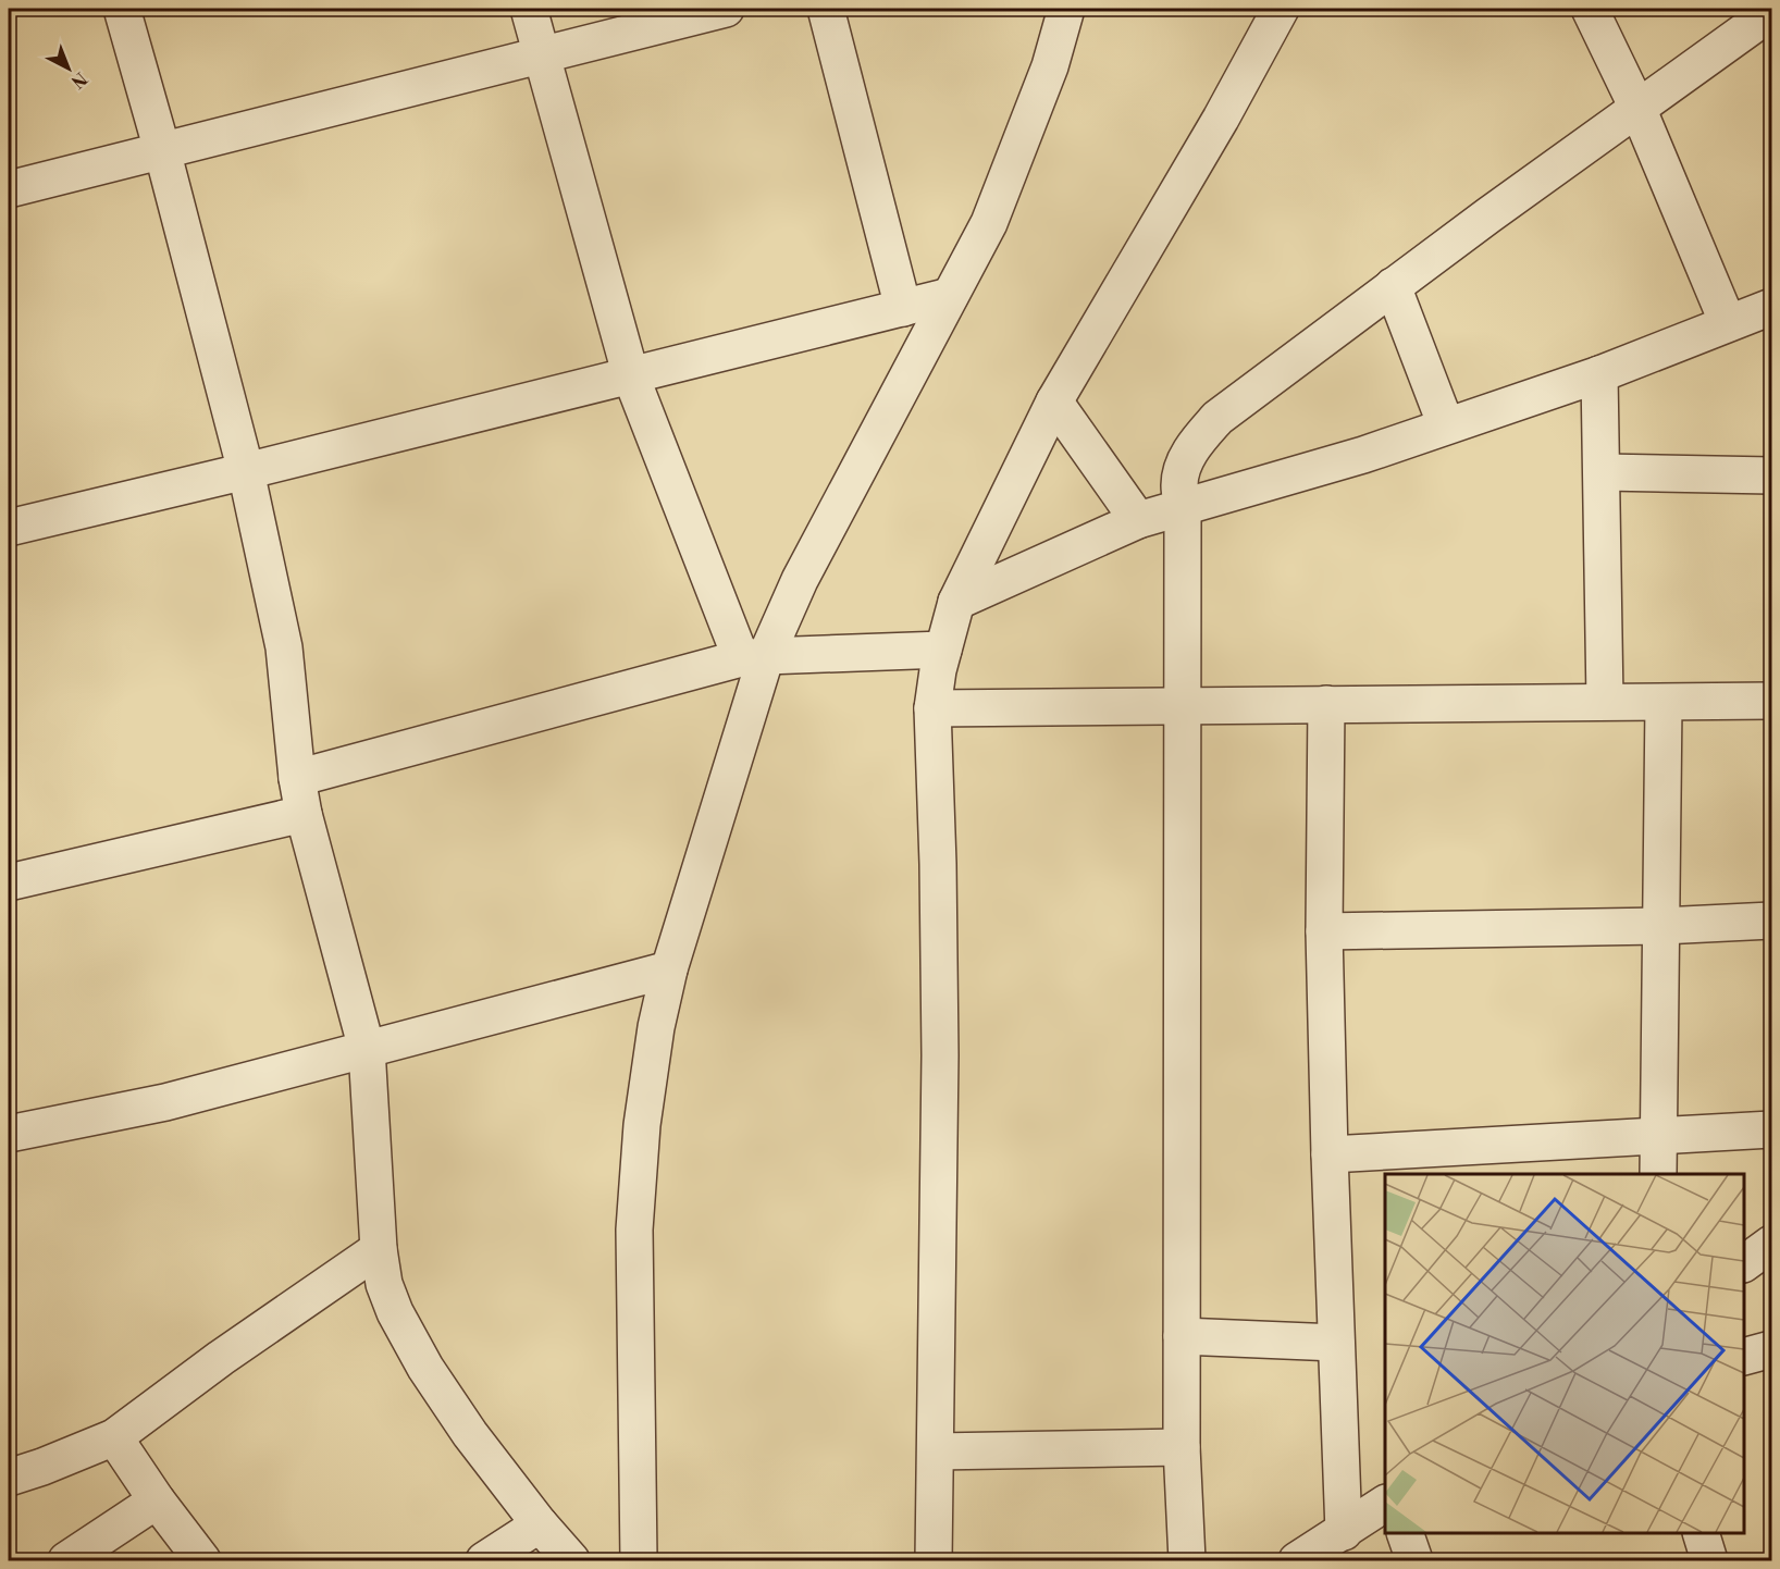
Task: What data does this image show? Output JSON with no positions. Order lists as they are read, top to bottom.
{
  "north": "bottom right"
}
